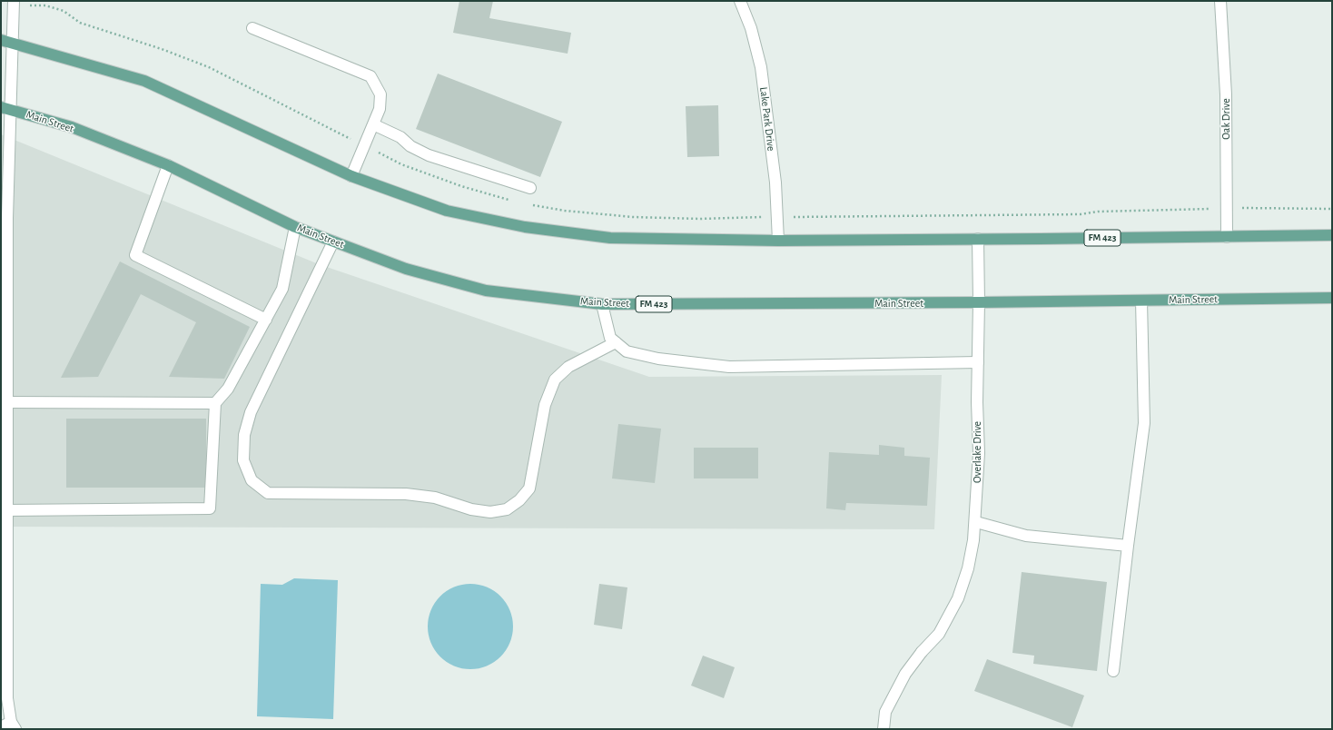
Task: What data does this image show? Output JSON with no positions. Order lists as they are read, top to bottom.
{
  "streets": {
    "main road": ["Main Street", "FM 423"],
    "street": ["Lake Park Drive", "Oak Drive", "Overlake Drive"]
  },
  "crossings": [
    ["Lake Park Drive", "FM 423"],
    ["Oak Drive", "FM 423"],
    ["Main Street", "Overlake Drive"],
    ["FM 423", "Overlake Drive"]
  ]
}
